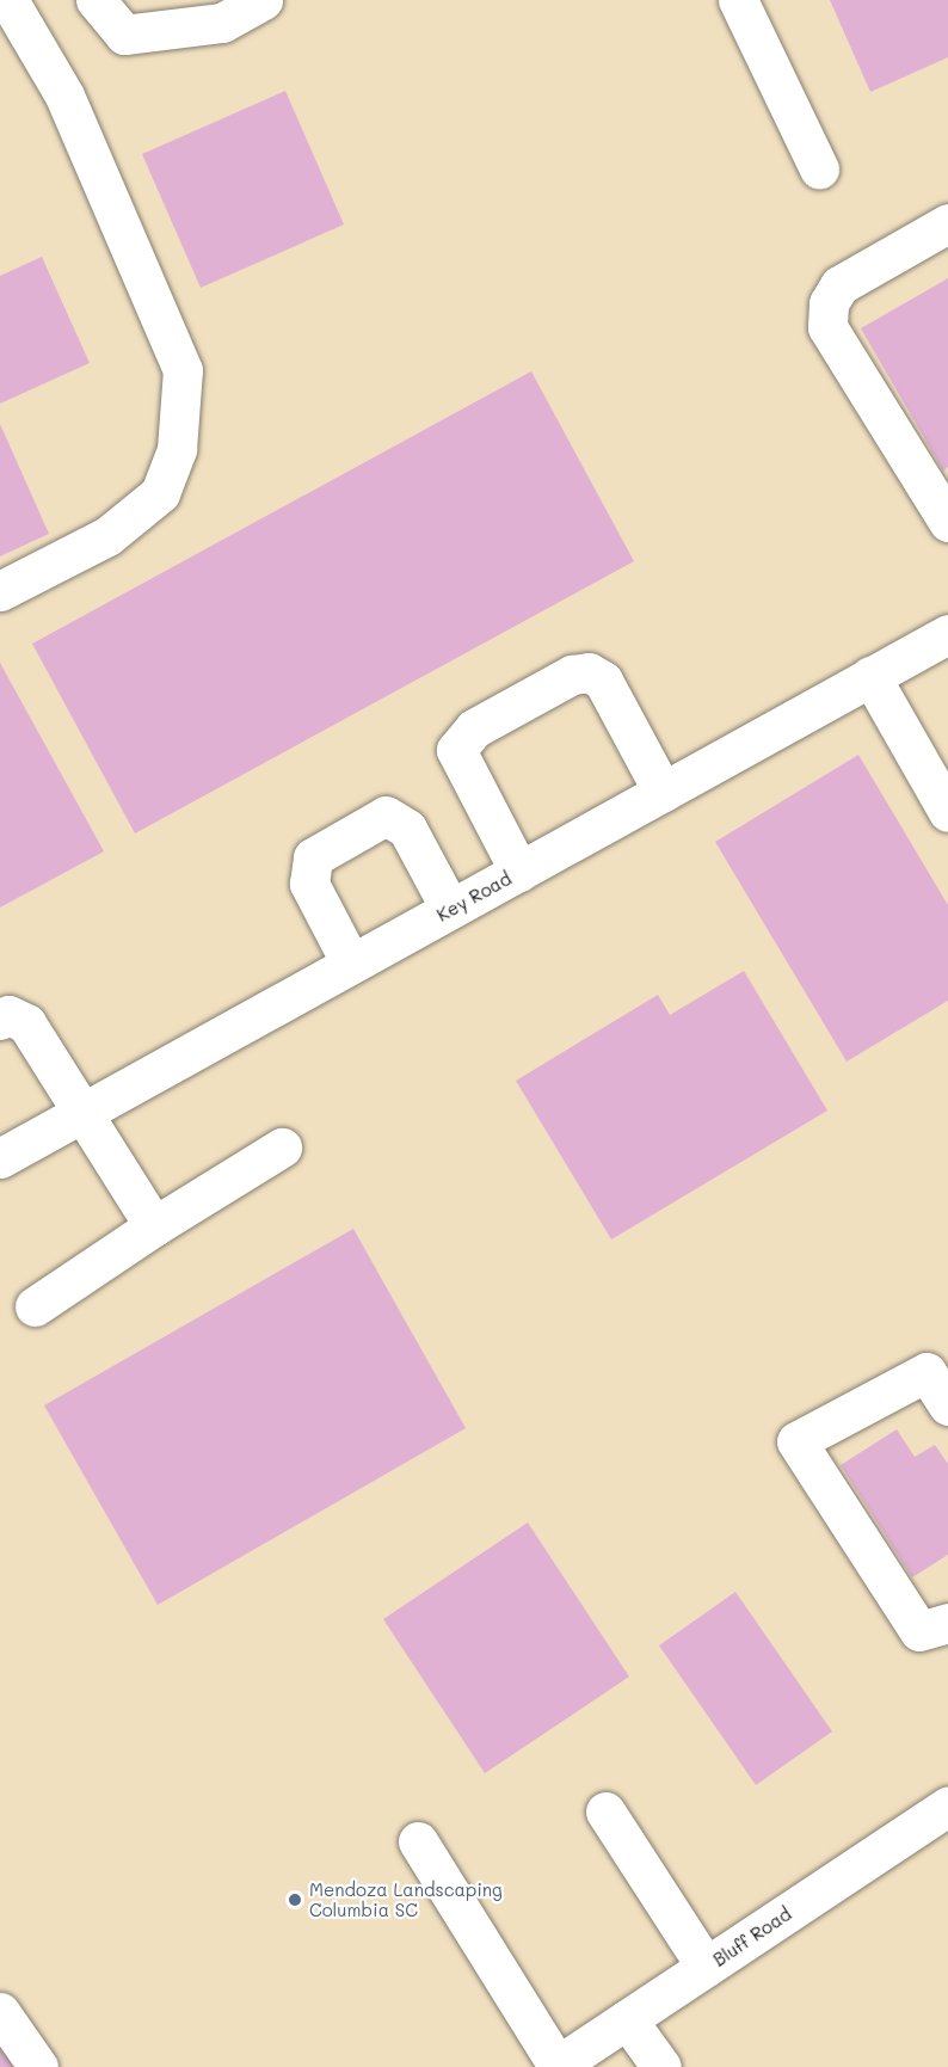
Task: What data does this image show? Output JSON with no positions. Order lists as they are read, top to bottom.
{
  "streets": {
    "street": ["Key Road", "Bluff Road"]
  },
  "places": ["Mendoza Landscaping Columbia SC"]
}
